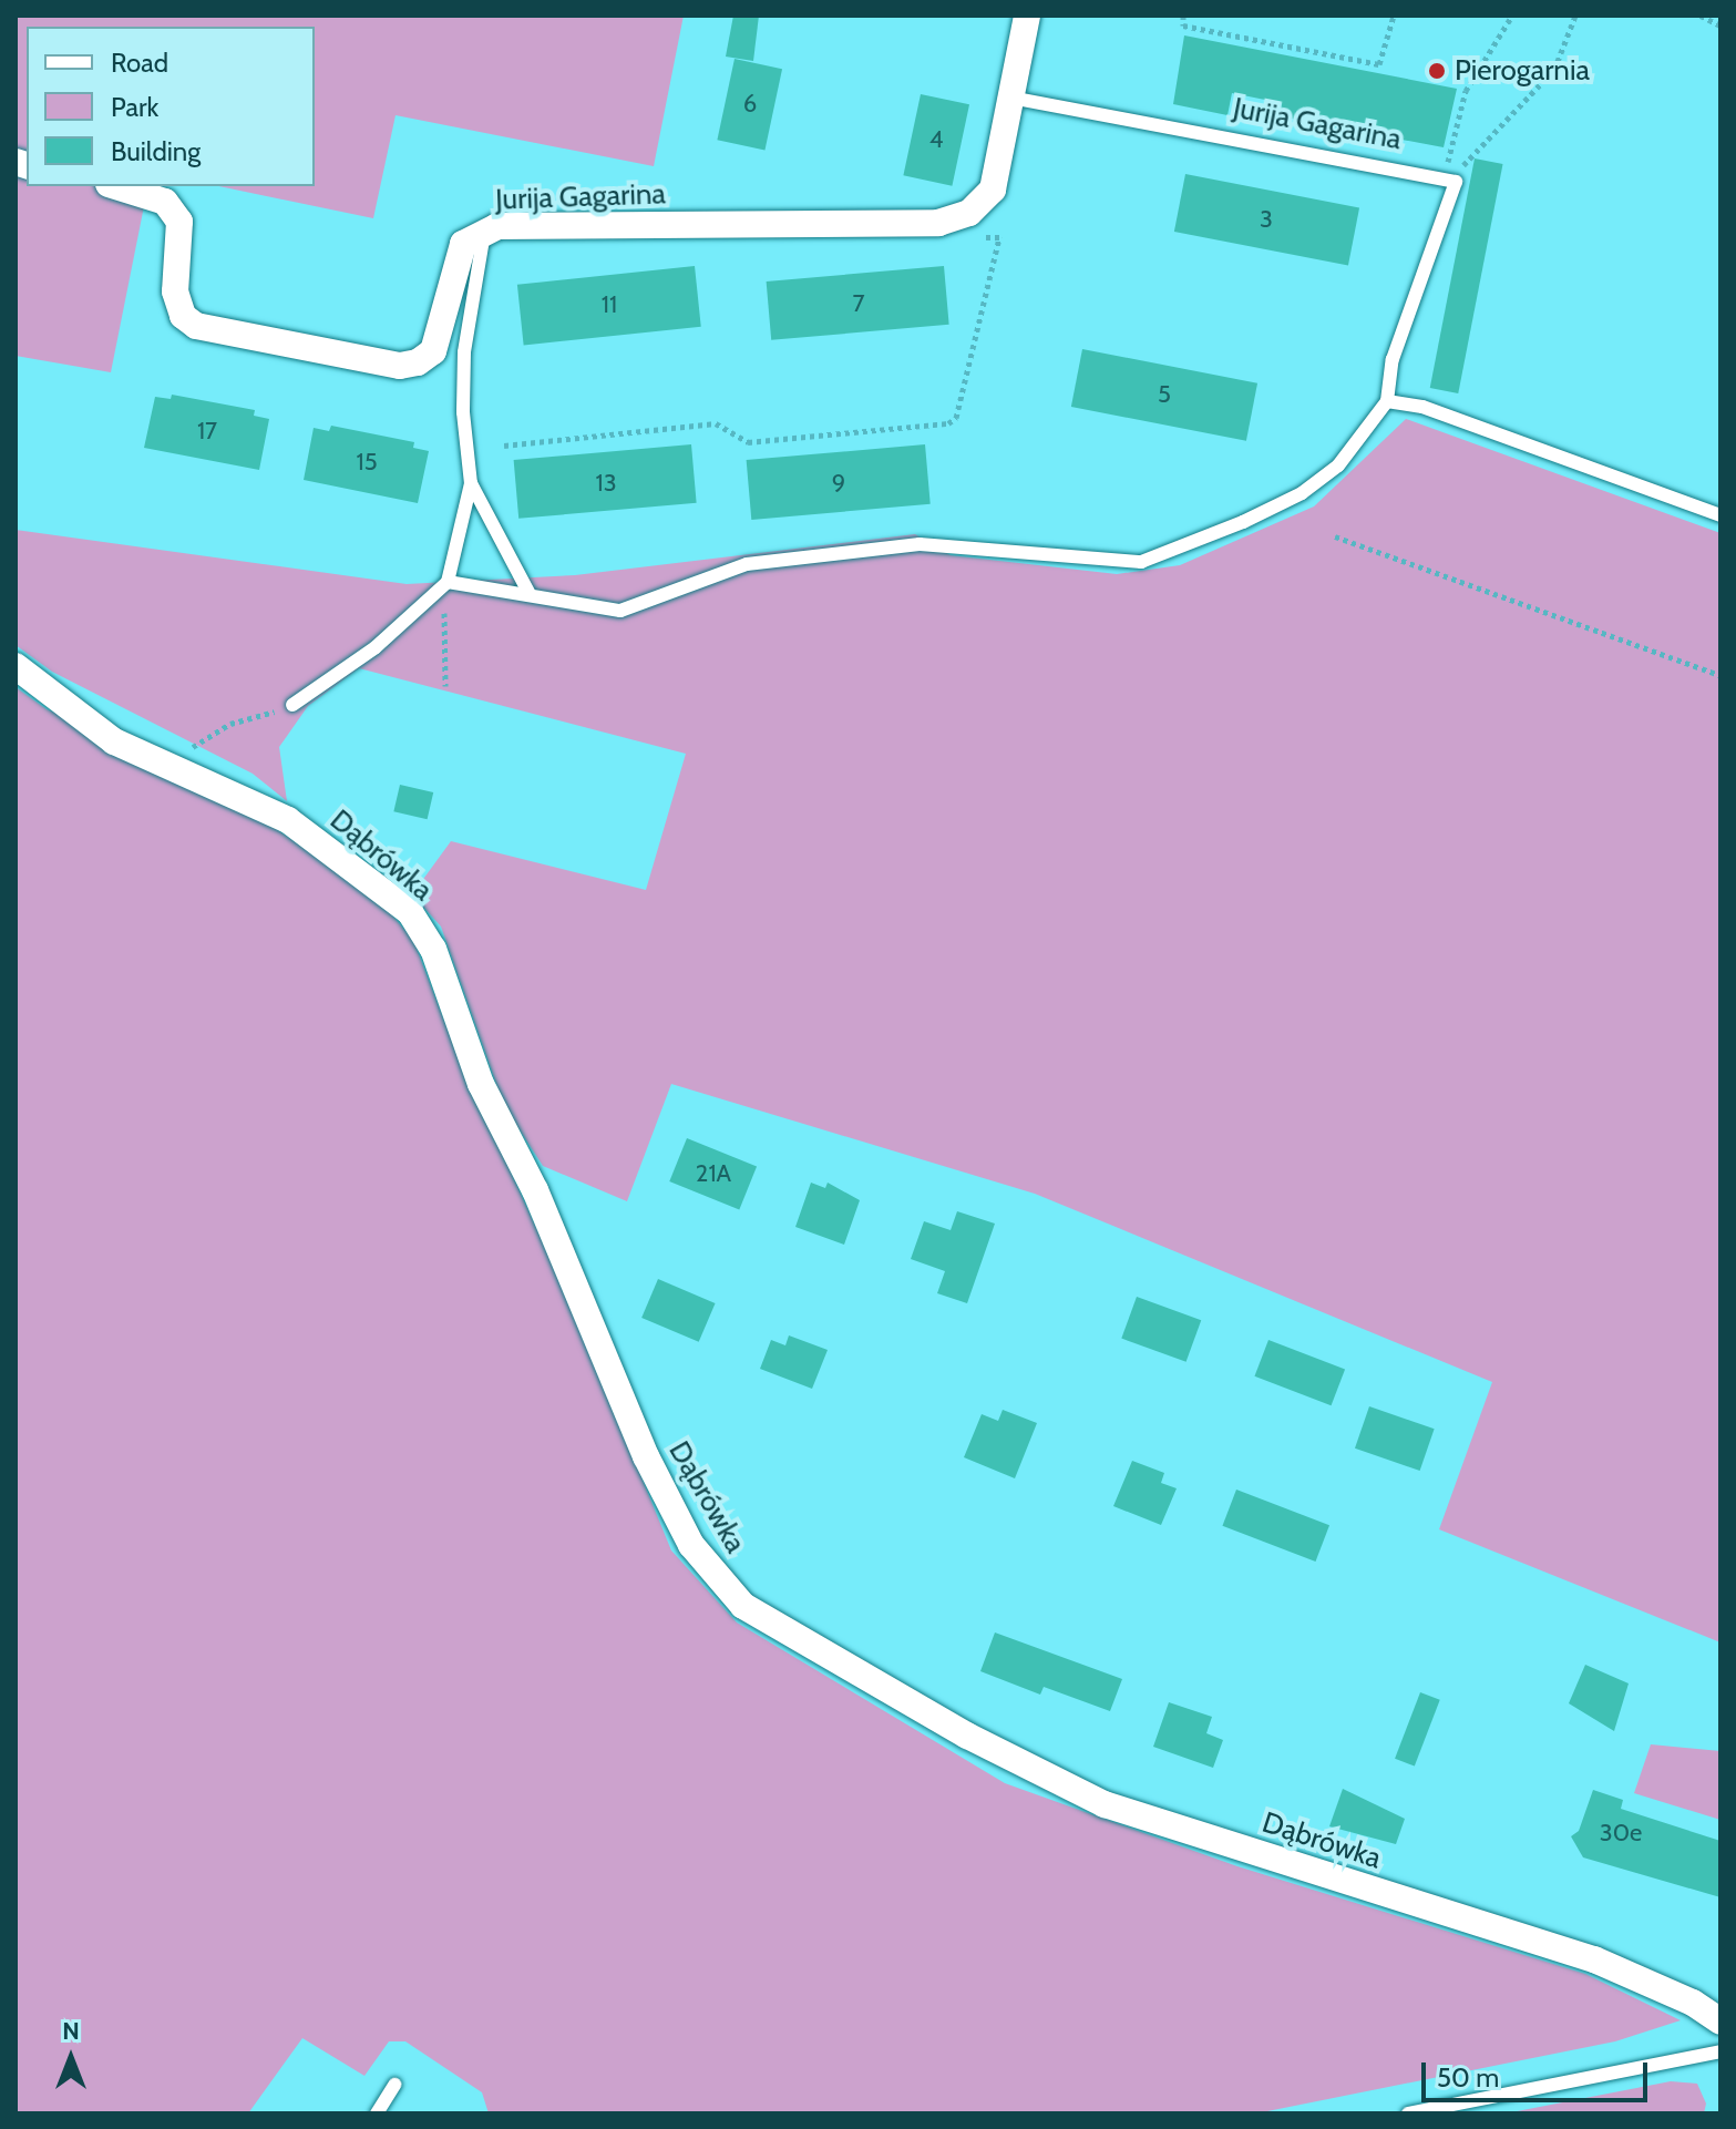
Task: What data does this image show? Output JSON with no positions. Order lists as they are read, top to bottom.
{
  "streets": {
    "street": ["Jurija Gagarina", "Dąbrówka"]
  },
  "places": ["Pierogarnia"],
  "house_numbers": [
    "6",
    "4",
    "3",
    "7",
    "11",
    "5",
    "17",
    "15",
    "13",
    "9",
    "21A",
    "30e"
  ],
  "legend": ["Road", "Park", "Building"],
  "scale_bar": "50 m",
  "north": "top"
}
